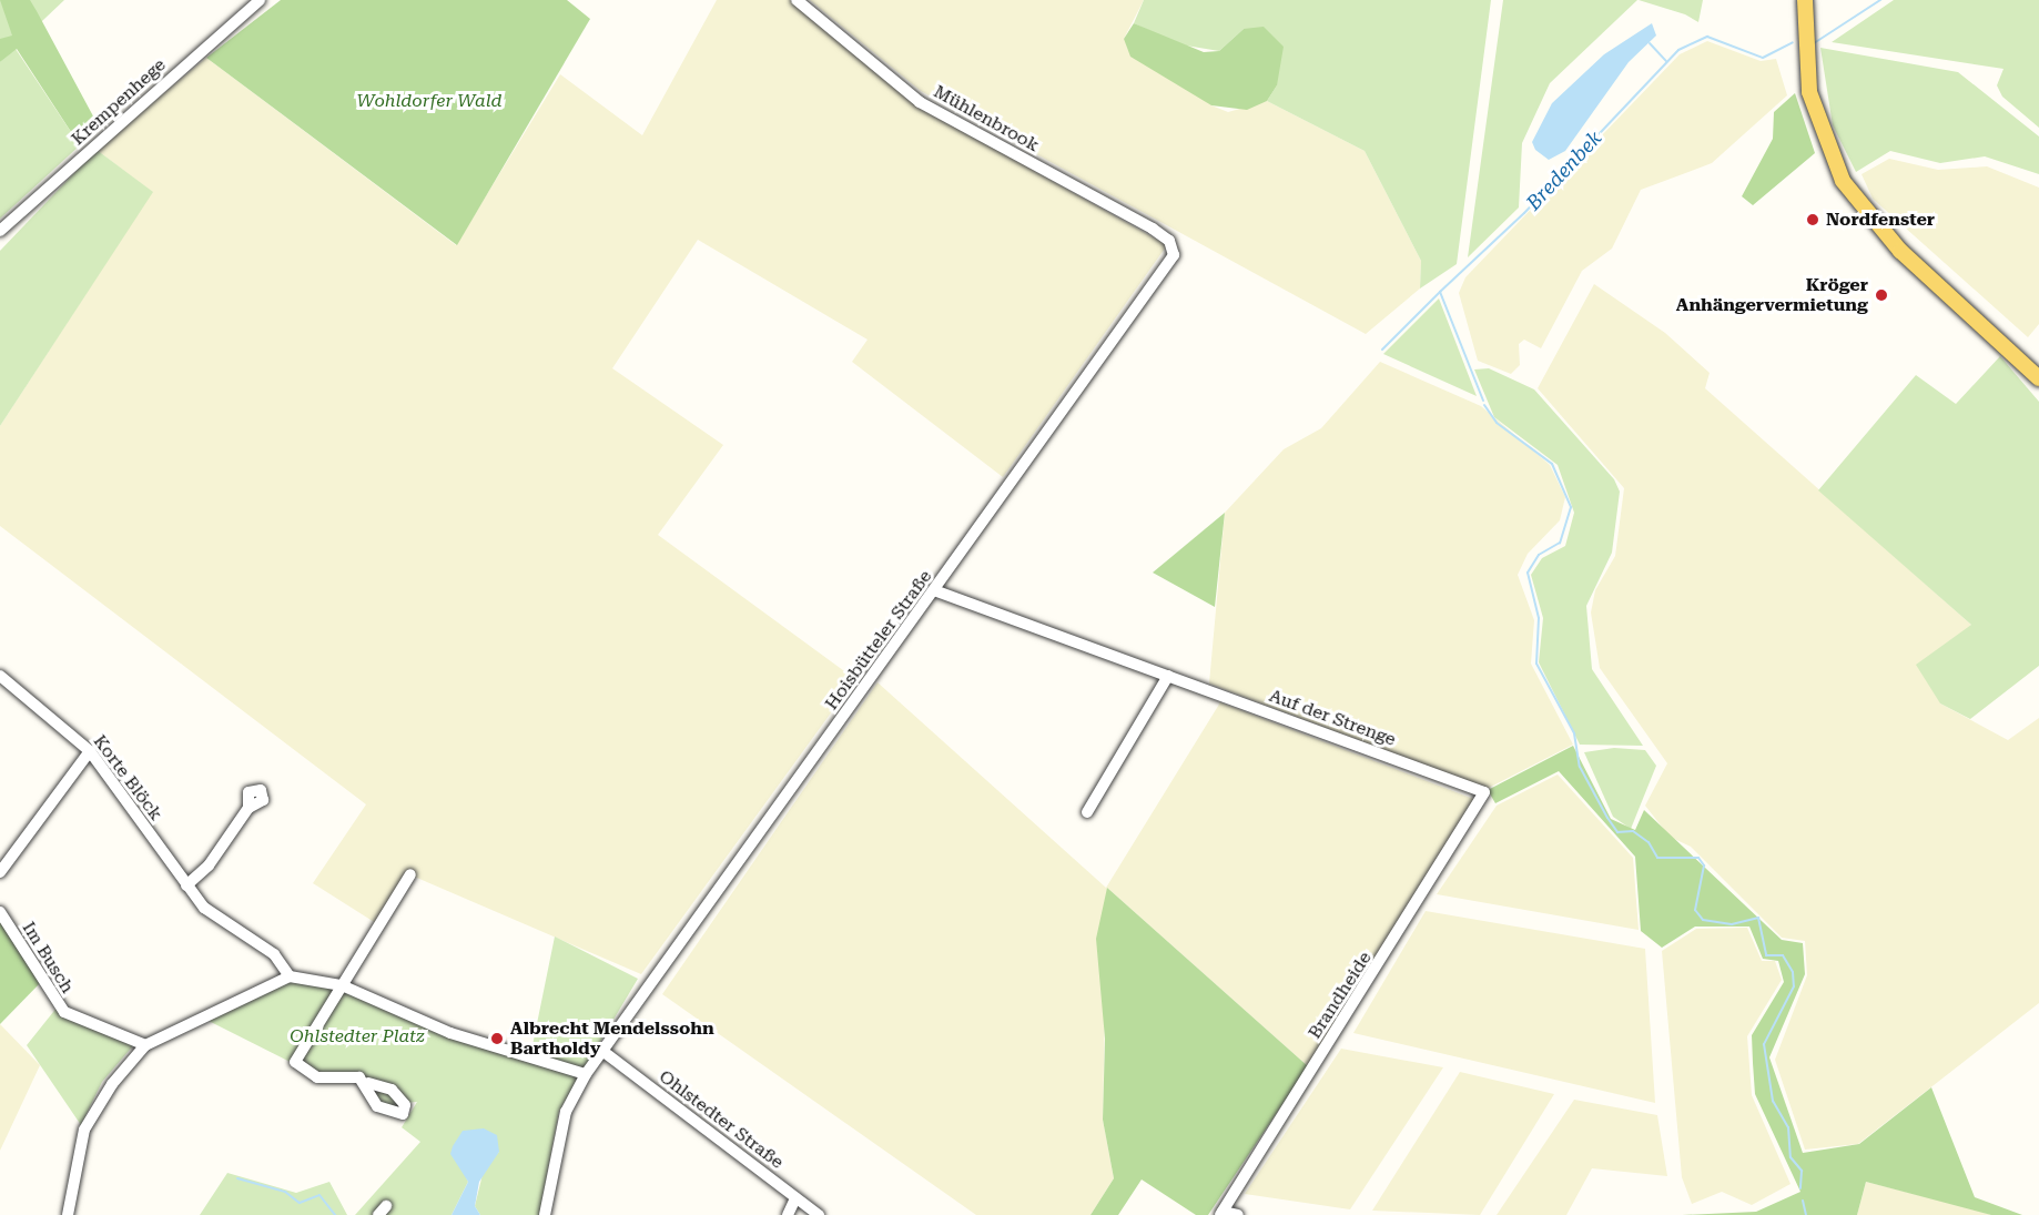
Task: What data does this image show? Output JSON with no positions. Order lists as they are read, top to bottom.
{
  "streets": {
    "street": [
      "Krempenhege",
      "Mühlenbrook",
      "Hoisbütteler Straße",
      "Auf der Strenge",
      "Korte Blöck",
      "Im Busch",
      "Brandheide",
      "Ohlstedter Straße"
    ]
  },
  "crossings": [
    ["Mühlenbrook", "Hoisbütteler Straße"],
    ["Hoisbütteler Straße", "Auf der Strenge"],
    ["Hoisbütteler Straße", "Ohlstedter Straße"],
    ["Auf der Strenge", "Brandheide"]
  ],
  "water": ["Bredenbek"],
  "parks": ["Wohldorfer Wald", "Ohlstedter Platz"],
  "places": ["Nordfenster", "Kröger Anhängervermietung", "Albrecht Mendelssohn Bartholdy"]
}
